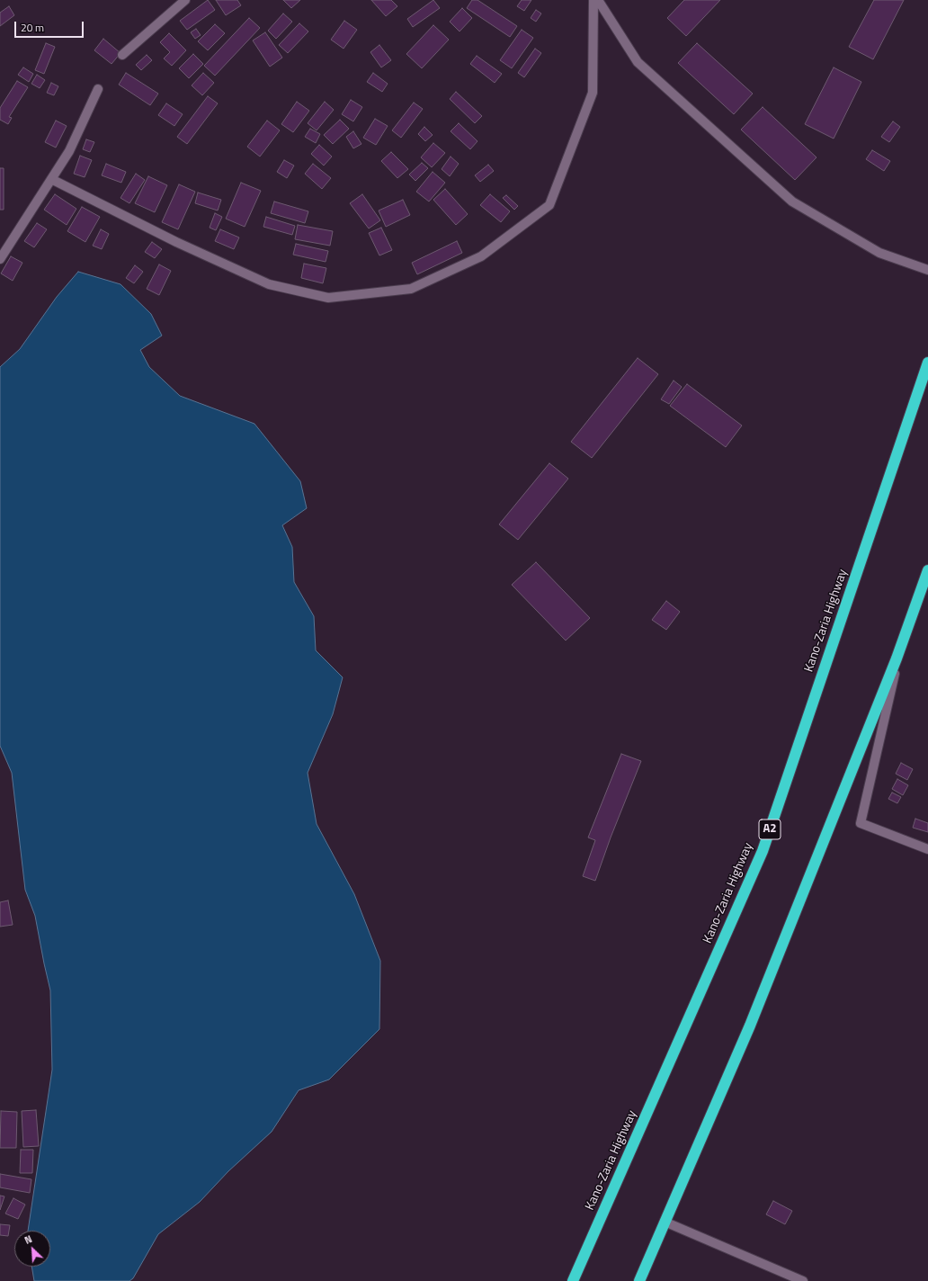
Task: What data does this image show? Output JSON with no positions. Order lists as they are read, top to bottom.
{
  "streets": {
    "highway": ["Kano-Zaria Highway", "A2"]
  },
  "scale_bar": "20 m",
  "north": "top left"
}
